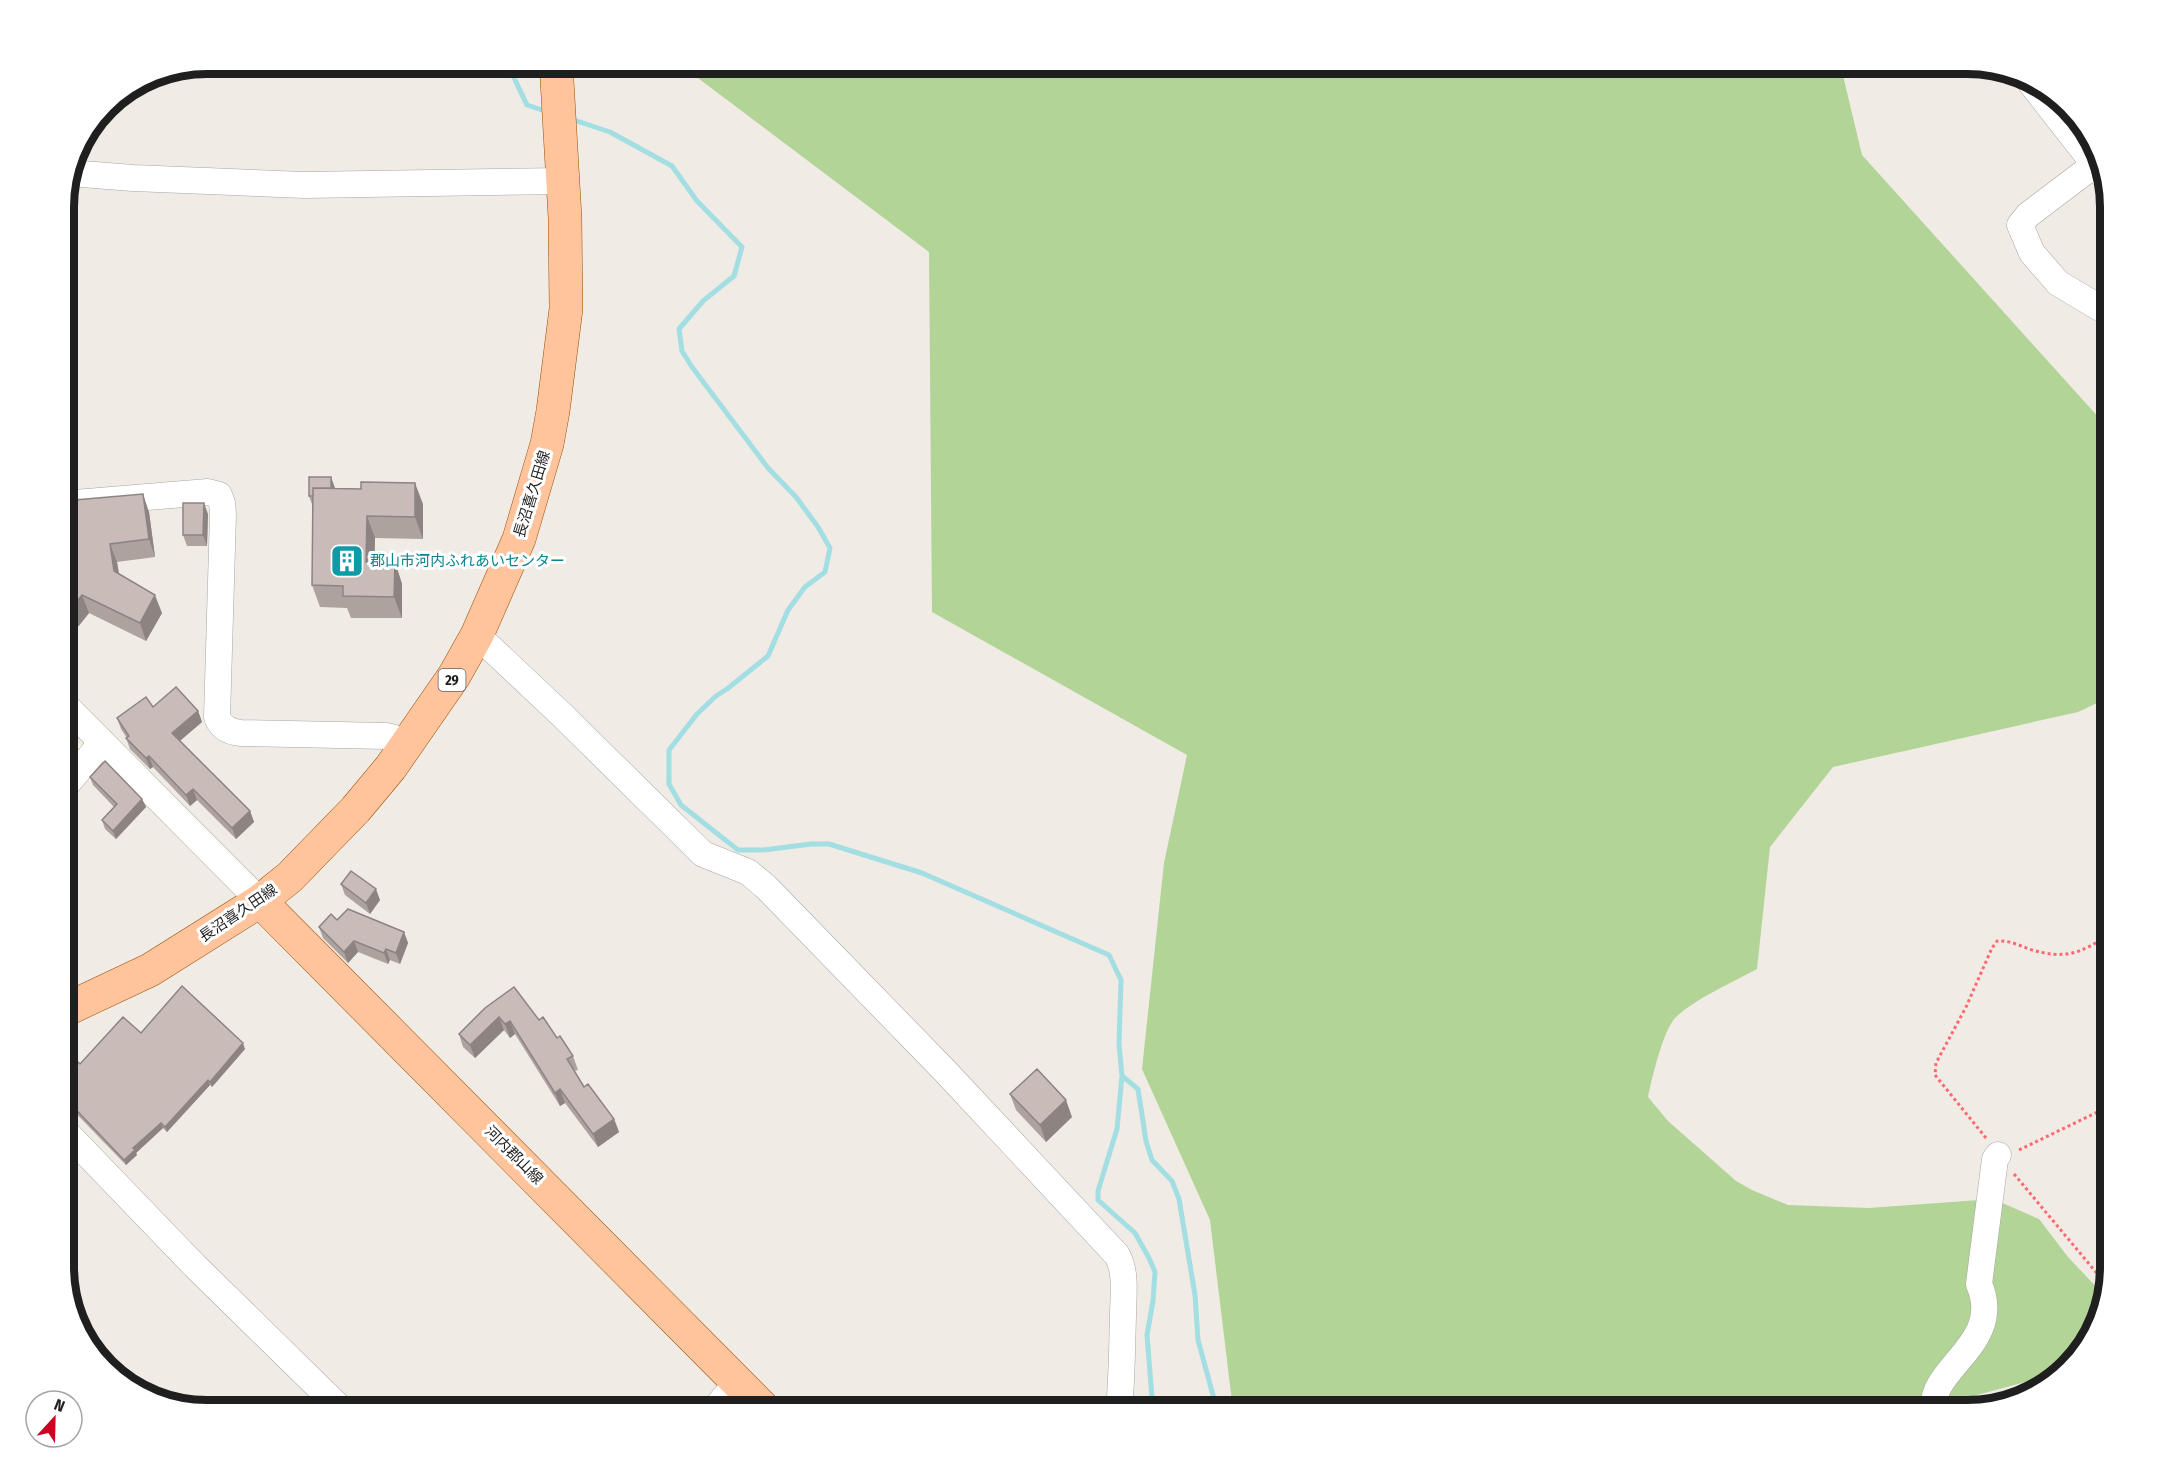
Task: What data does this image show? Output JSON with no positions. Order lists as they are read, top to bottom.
{
  "streets": {
    "main road": ["長沼喜久田線", "29", "河内郡山線"]
  },
  "crossings": [
    ["長沼喜久田線", "河内郡山線"]
  ],
  "places": {
    "building": ["郡山市河内ふれあいセンター"]
  },
  "north": "top"
}
